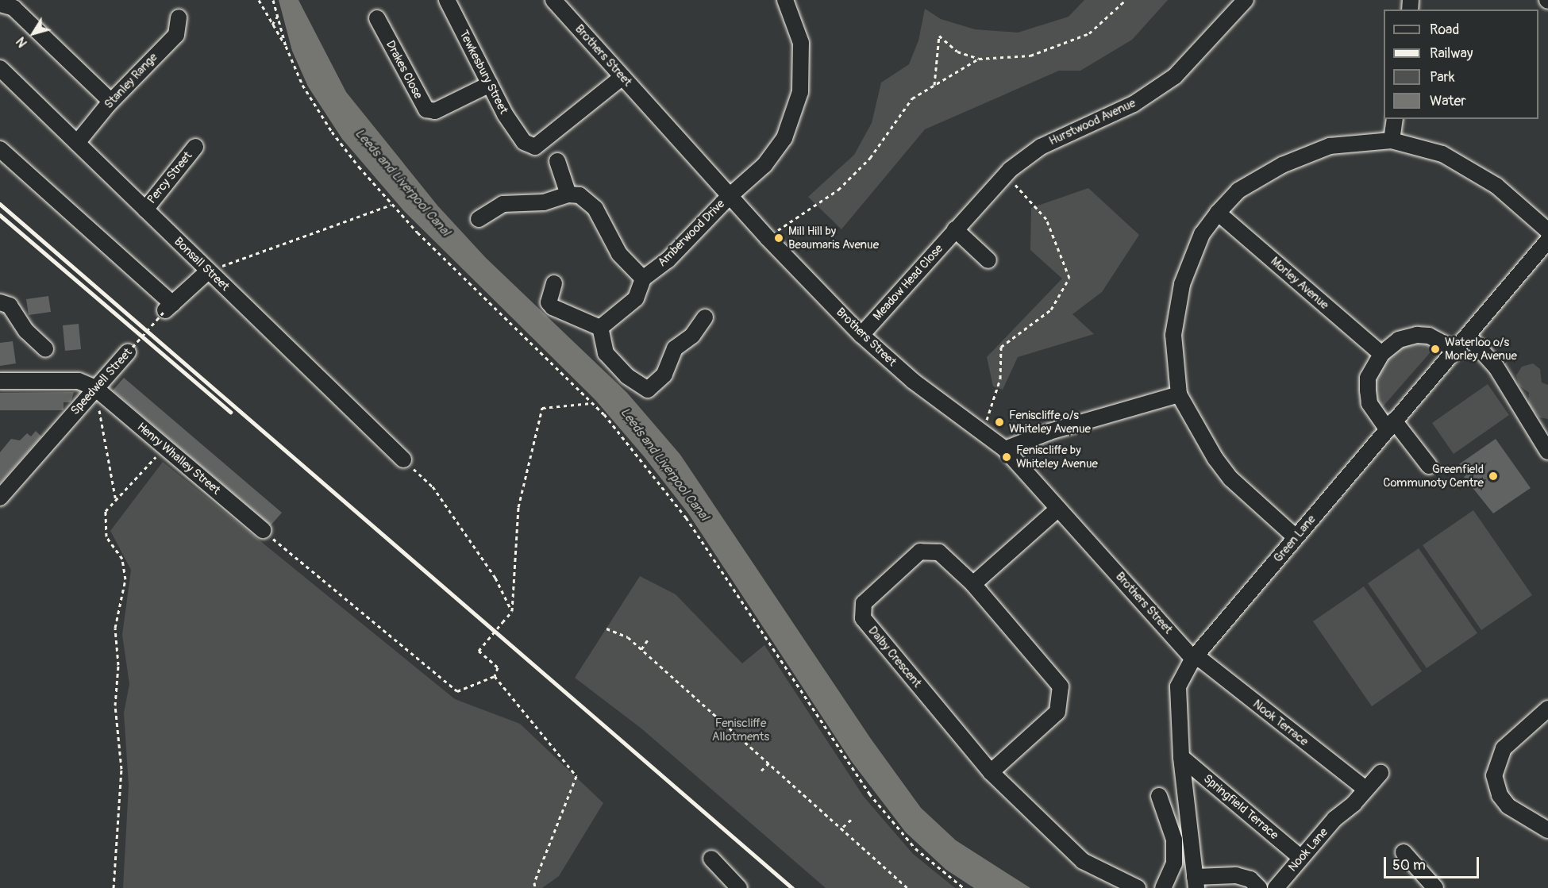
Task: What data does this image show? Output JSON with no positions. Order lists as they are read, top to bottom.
{
  "streets": {
    "street": [
      "Brothers Street",
      "Drakes Close",
      "Tewkesbury Street",
      "Stanley Range",
      "Hurstwood Avenue",
      "Percy Street",
      "Amberwood Drive",
      "Bonsall Street",
      "Meadow Head Close",
      "Morley Avenue",
      "Speedwell Street",
      "Henry Whalley Street",
      "Green Lane",
      "Dalby Crescent",
      "Nook Terrace",
      "Springfield Terrace",
      "Nook Lane"
    ]
  },
  "crossings": [
    ["Brothers Street", "Tewkesbury Street"],
    ["Brothers Street", "Amberwood Drive"],
    ["Brothers Street", "Meadow Head Close"],
    ["Brothers Street", "Green Lane"],
    ["Brothers Street", "Nook Terrace"],
    ["Drakes Close", "Tewkesbury Street"],
    ["Stanley Range", "Bonsall Street"],
    ["Hurstwood Avenue", "Meadow Head Close"],
    ["Percy Street", "Bonsall Street"],
    ["Speedwell Street", "Henry Whalley Street"],
    ["Green Lane", "Nook Terrace"],
    ["Green Lane", "Springfield Terrace"],
    ["Nook Terrace", "Nook Lane"],
    ["Springfield Terrace", "Nook Lane"]
  ],
  "water": ["Leeds and Liverpool Canal"],
  "parks": ["Feniscliffe Allotments"],
  "places": [
    "Mill Hill by Beaumaris Avenue",
    "Waterloo o/s Morley Avenue",
    "Feniscliffe o/s Whiteley Avenue",
    "Feniscliffe by Whiteley Avenue",
    "Greenfield Communoty Centre"
  ],
  "legend": [
    "Road",
    "Railway",
    "Park",
    "Water"
  ],
  "scale_bar": "50 m",
  "north": "bottom left"
}
